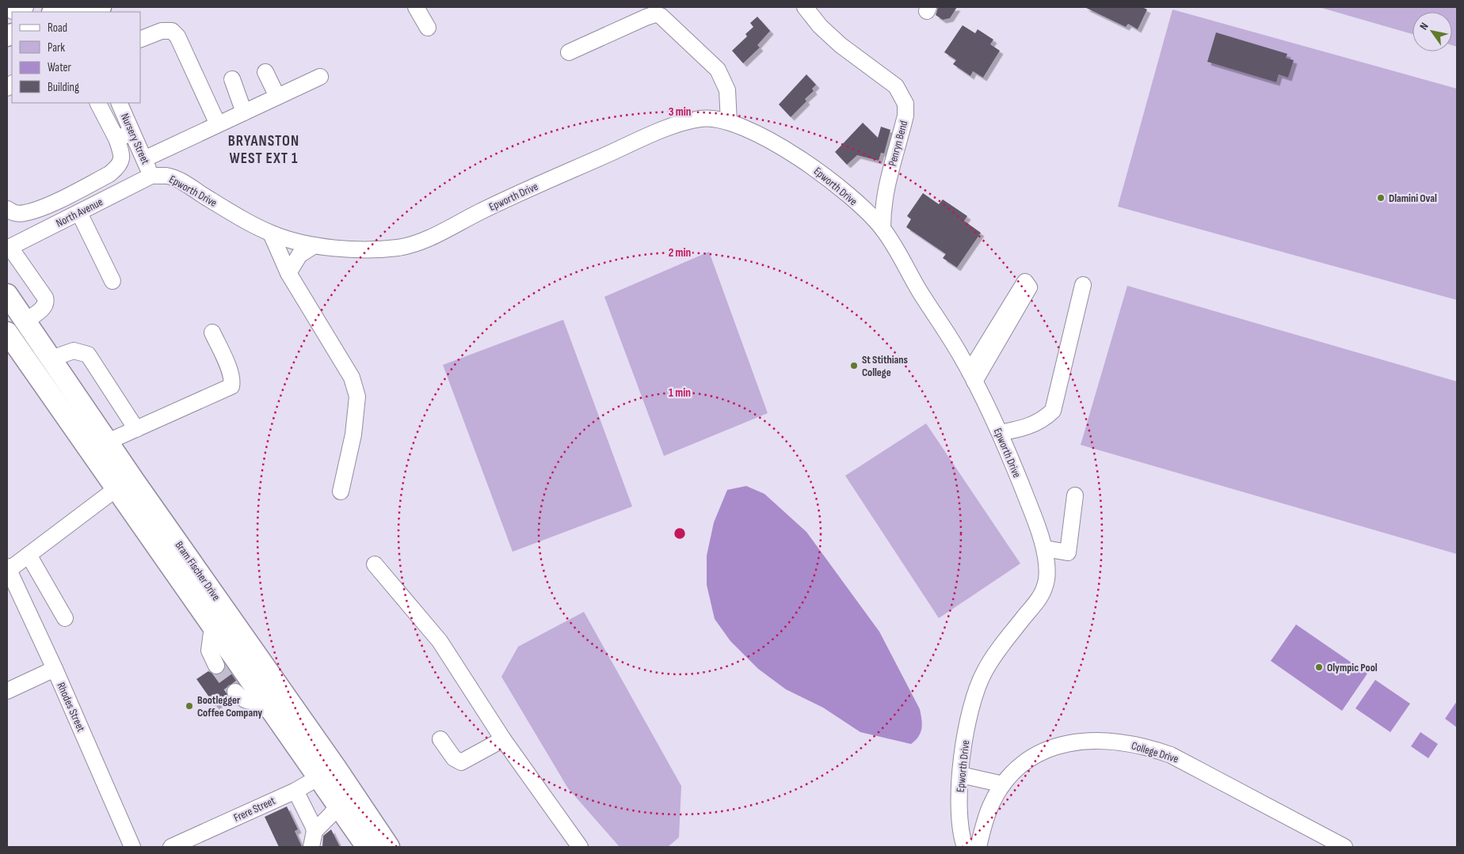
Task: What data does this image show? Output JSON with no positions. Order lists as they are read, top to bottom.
{
  "streets": {
    "main road": ["Bram Fischer Drive"],
    "street": [
      "Nursery Street",
      "Penryn Bend",
      "Epworth Drive",
      "North Avenue",
      "Rhodes Street",
      "College Drive",
      "Frere Street"
    ]
  },
  "crossings": [
    ["Nursery Street", "Epworth Drive"],
    ["Nursery Street", "North Avenue"],
    ["Penryn Bend", "Epworth Drive"],
    ["Epworth Drive", "North Avenue"],
    ["Bram Fischer Drive", "Frere Street"]
  ],
  "districts": ["BRYANSTON WEST EXT 1"],
  "places": [
    "Dlamini Oval",
    "St Stithians College",
    "Olympic Pool",
    "Bootlegger Coffee Company"
  ],
  "legend": [
    "Road",
    "Park",
    "Water",
    "Building"
  ],
  "north": "top left",
  "rings": ["3 min", "2 min", "1 min"]
}
